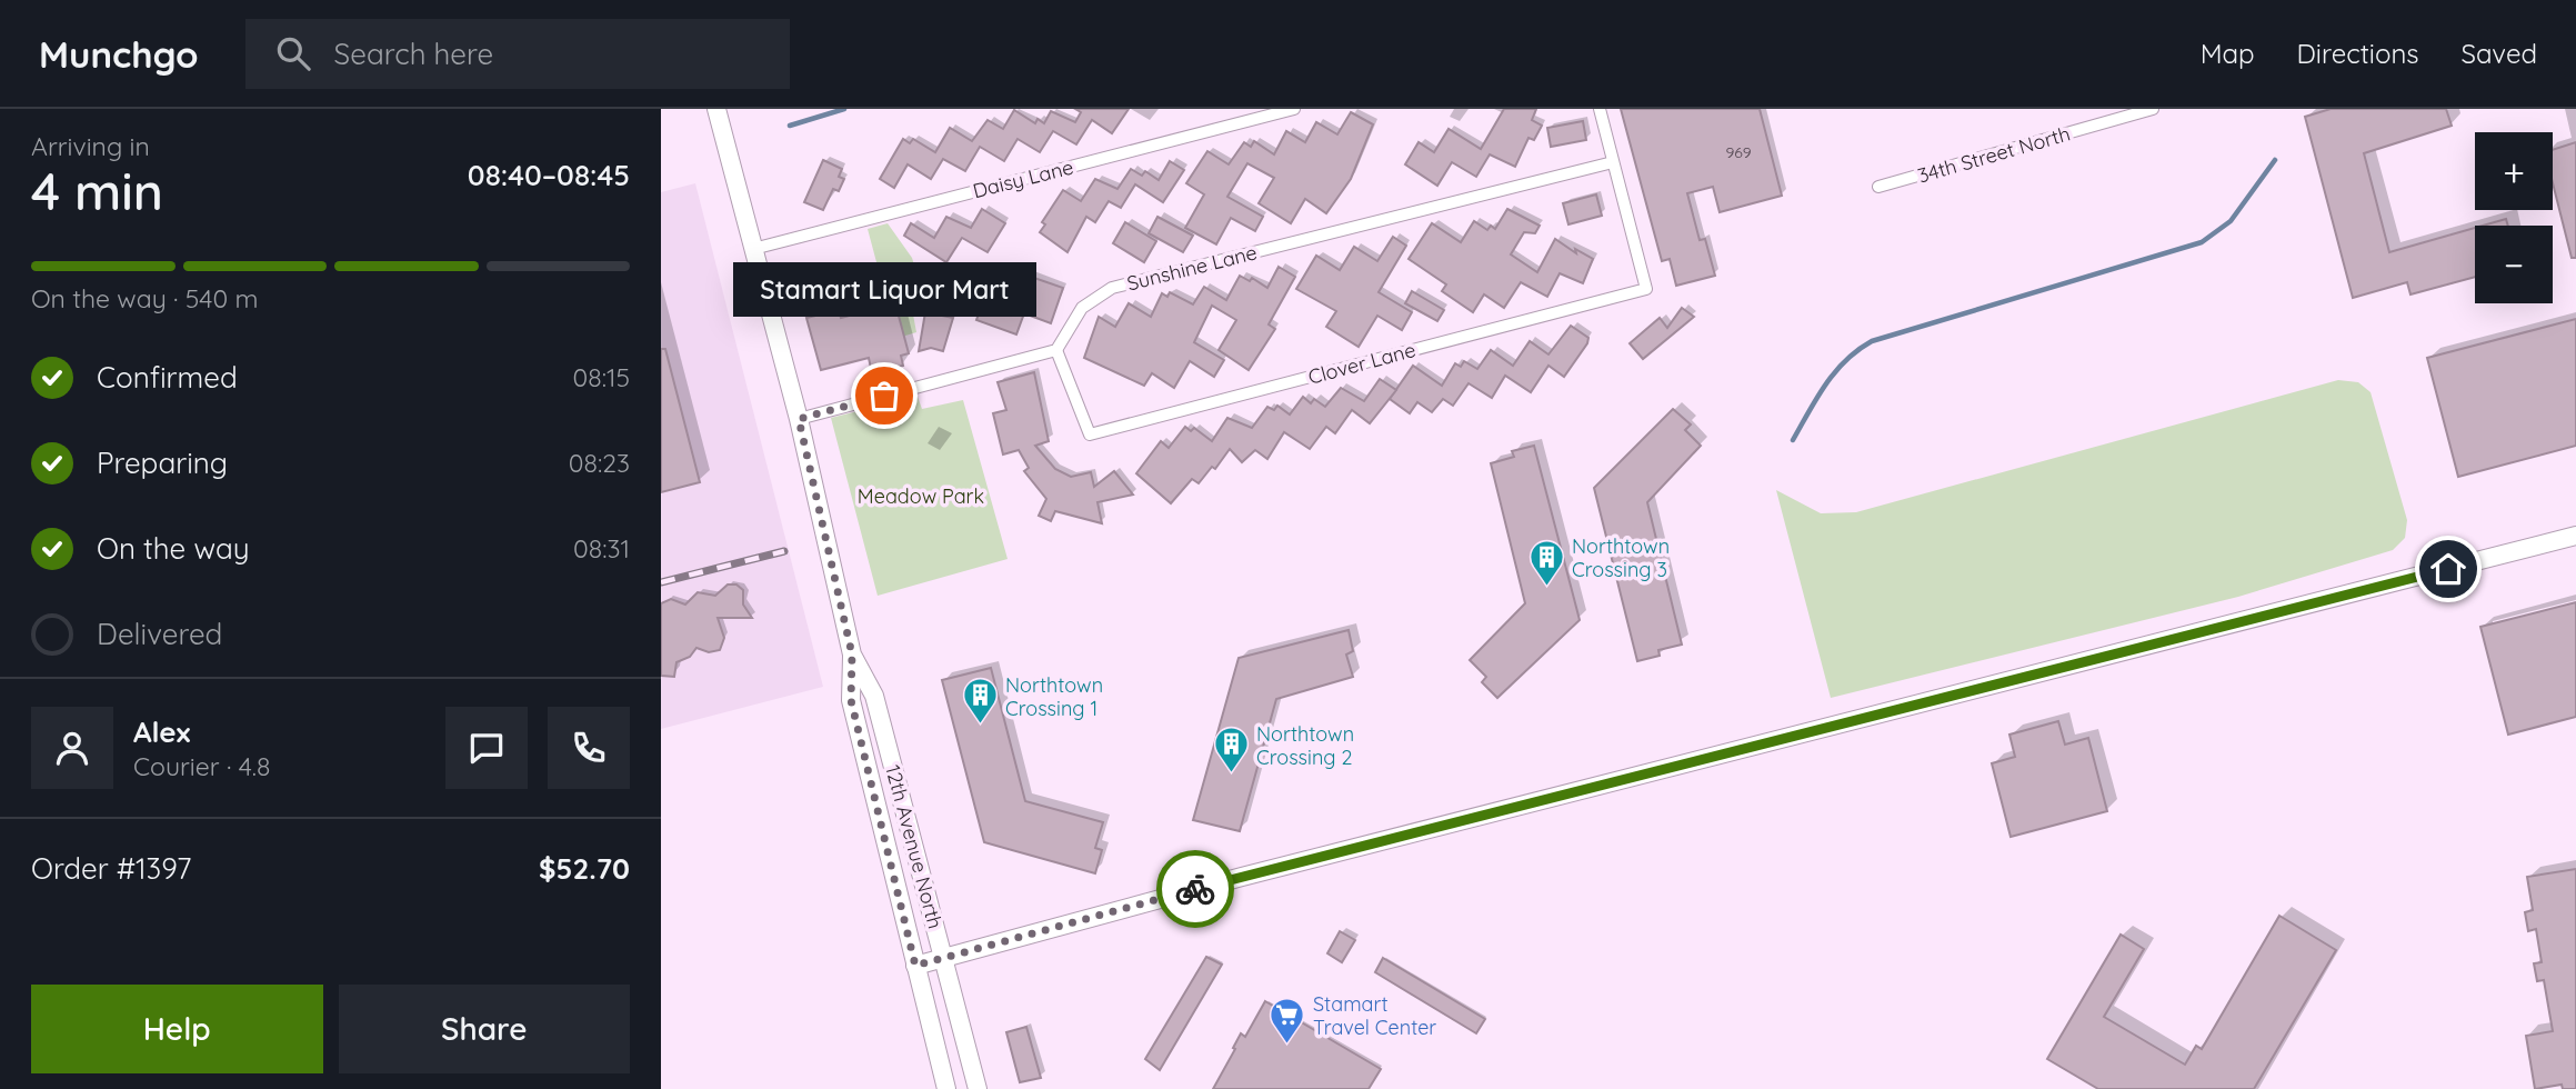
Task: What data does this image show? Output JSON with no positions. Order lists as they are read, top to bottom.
{
  "streets": {
    "street": [
      "34th Street North",
      "Daisy Lane",
      "Sunshine Lane",
      "Clover Lane",
      "12th Avenue North"
    ]
  },
  "crossings": [
    ["Daisy Lane", "12th Avenue North"],
    ["Sunshine Lane", "Clover Lane"]
  ],
  "parks": ["Meadow Park"],
  "places": {
    "other": ["Stamart Liquor Mart"],
    "building": ["Northtown Crossing 3", "Northtown Crossing 1", "Northtown Crossing 2"],
    "supermarket": ["Stamart Travel Center"]
  },
  "house_numbers": ["969"],
  "page": {
    "header": "Munchgo",
    "search": "Search here",
    "nav": ["Map", "Directions", "Saved"],
    "heading": ["4 min", "Arriving in", "08:40–08:45"],
    "panel": [
      "Alex",
      "Courier · 4.8",
      "Order #1397",
      "$52.70"
    ],
    "map_buttons": ["+", "−"],
    "bar": "On the way · 540 m",
    "bubble": "Stamart Liquor Mart",
    "list": [
      ["Confirmed", "08:15"],
      ["Preparing", "08:23"],
      ["On the way", "08:31"],
      "Delivered"
    ],
    "buttons": ["Help", "Share"]
  }
}
